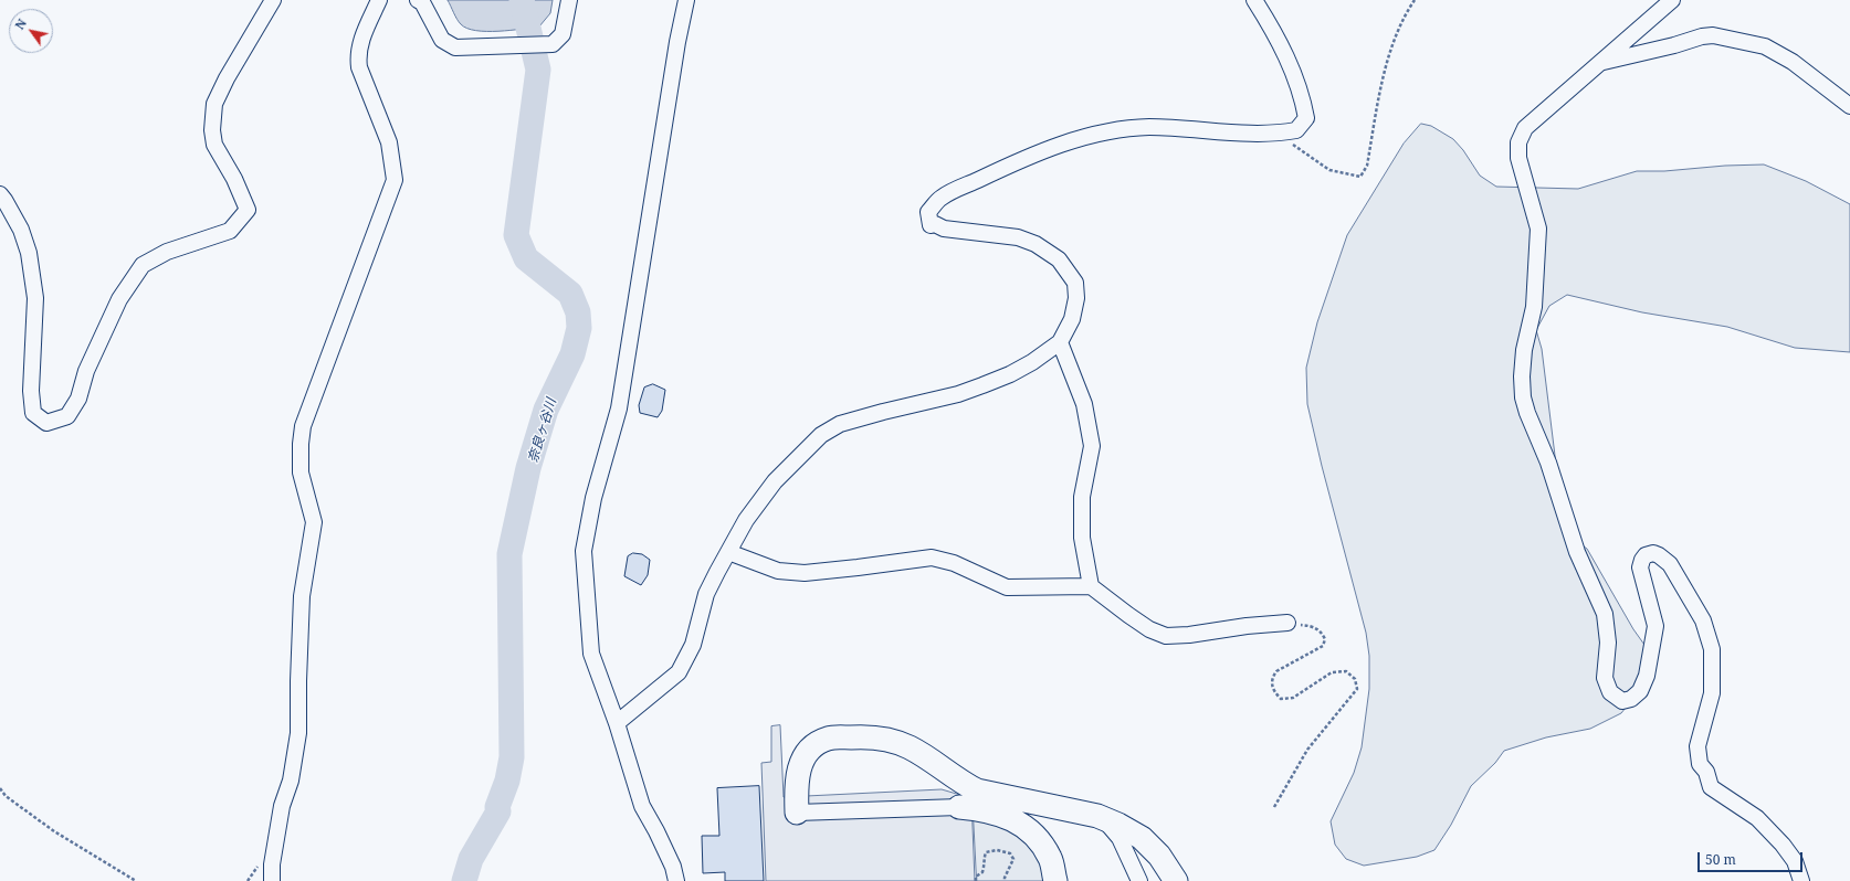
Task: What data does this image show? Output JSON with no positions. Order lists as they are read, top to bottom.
{
  "water": ["奈良ヶ谷川"],
  "scale_bar": "50 m",
  "north": "top left"
}
